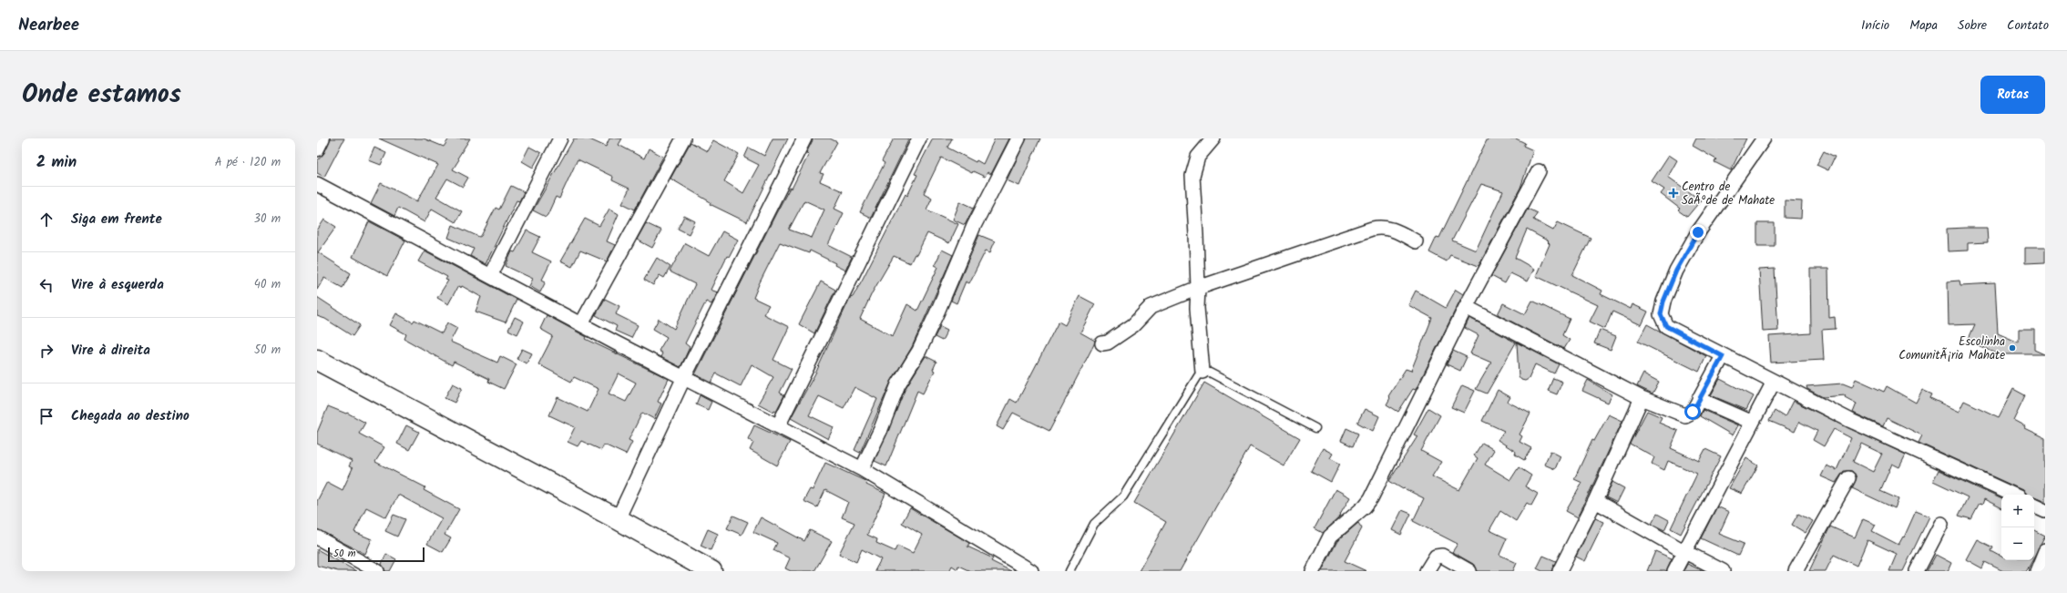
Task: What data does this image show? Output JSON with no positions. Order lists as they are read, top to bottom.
{
  "places": {
    "health": ["Centro de SaÃºde de Mahate"],
    "other": ["Escolinha ComunitÃ¡ria Mahate"]
  },
  "scale_bar": "50 m",
  "page": {
    "header": "Nearbee",
    "nav": [
      "Início",
      "Mapa",
      "Sobre",
      "Contato"
    ],
    "title": "Onde estamos",
    "buttons": "Rotas",
    "heading": ["2 min", "A pé · 120 m"],
    "list": [
      ["Siga em frente", "30 m"],
      ["Vire à esquerda", "40 m"],
      ["Vire à direita", "50 m"],
      "Chegada ao destino"
    ],
    "map_buttons": ["+", "−"],
    "scale": "50 m"
  }
}
